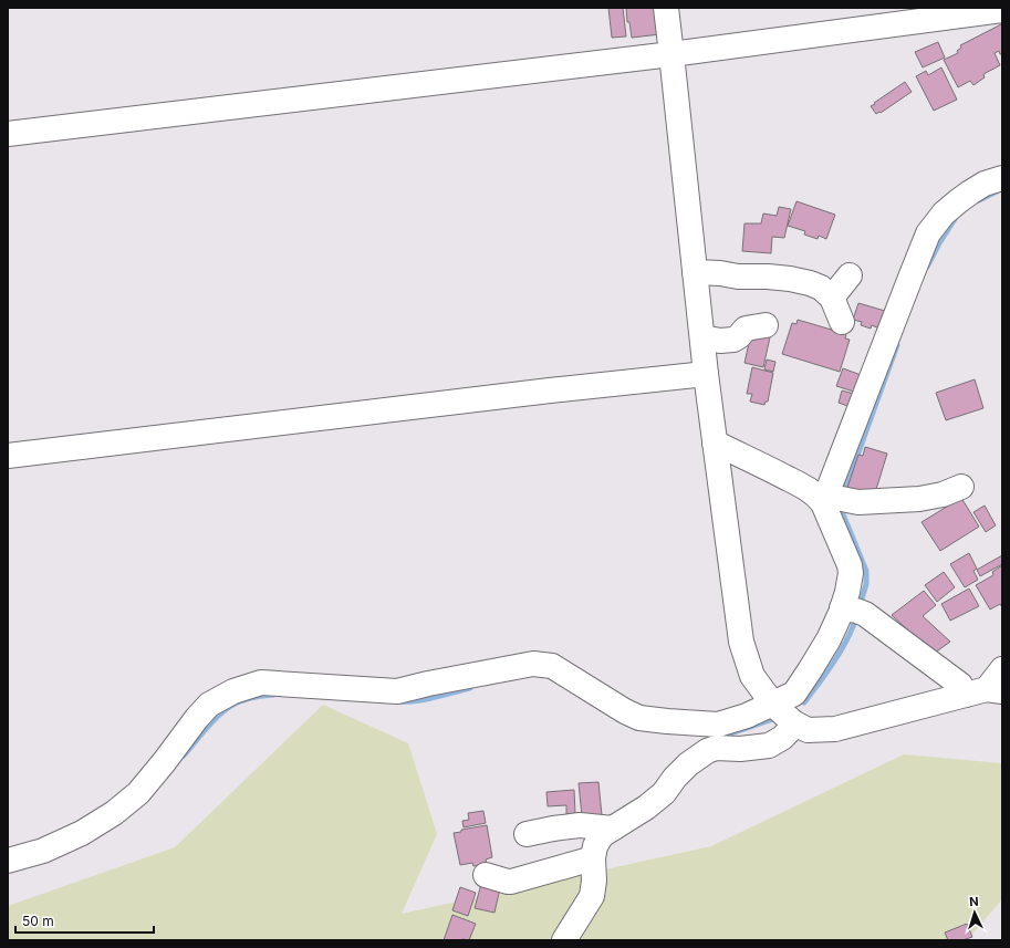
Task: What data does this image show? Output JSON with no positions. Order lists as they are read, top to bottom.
{
  "scale_bar": "50 m",
  "north": "top"
}
